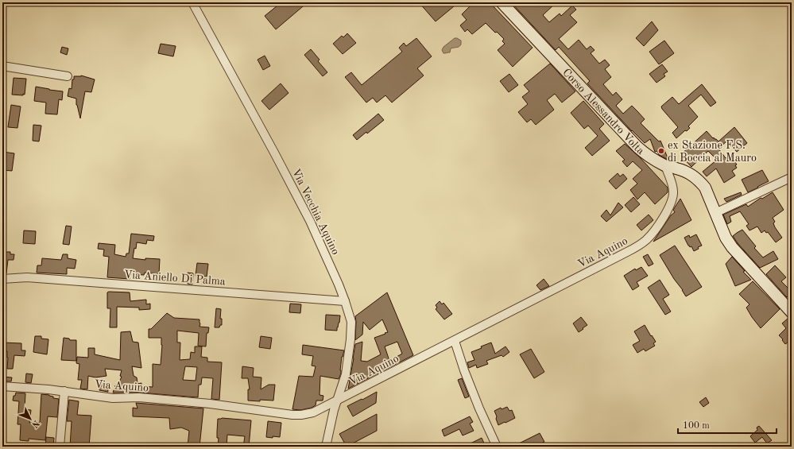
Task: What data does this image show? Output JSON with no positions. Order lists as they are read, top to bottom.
{
  "streets": {
    "main road": ["Corso Alessandro Volta"],
    "street": ["Via Vecchia Aquino", "Via Aquino", "Via Aniello Di Palma"]
  },
  "crossings": [
    ["Corso Alessandro Volta", "Via Aquino"],
    ["Via Vecchia Aquino", "Via Aquino"],
    ["Via Vecchia Aquino", "Via Aniello Di Palma"]
  ],
  "places": ["ex Stazione F.S. di Boccia al Mauro"],
  "scale_bar": "100 m",
  "north": "bottom right"
}
